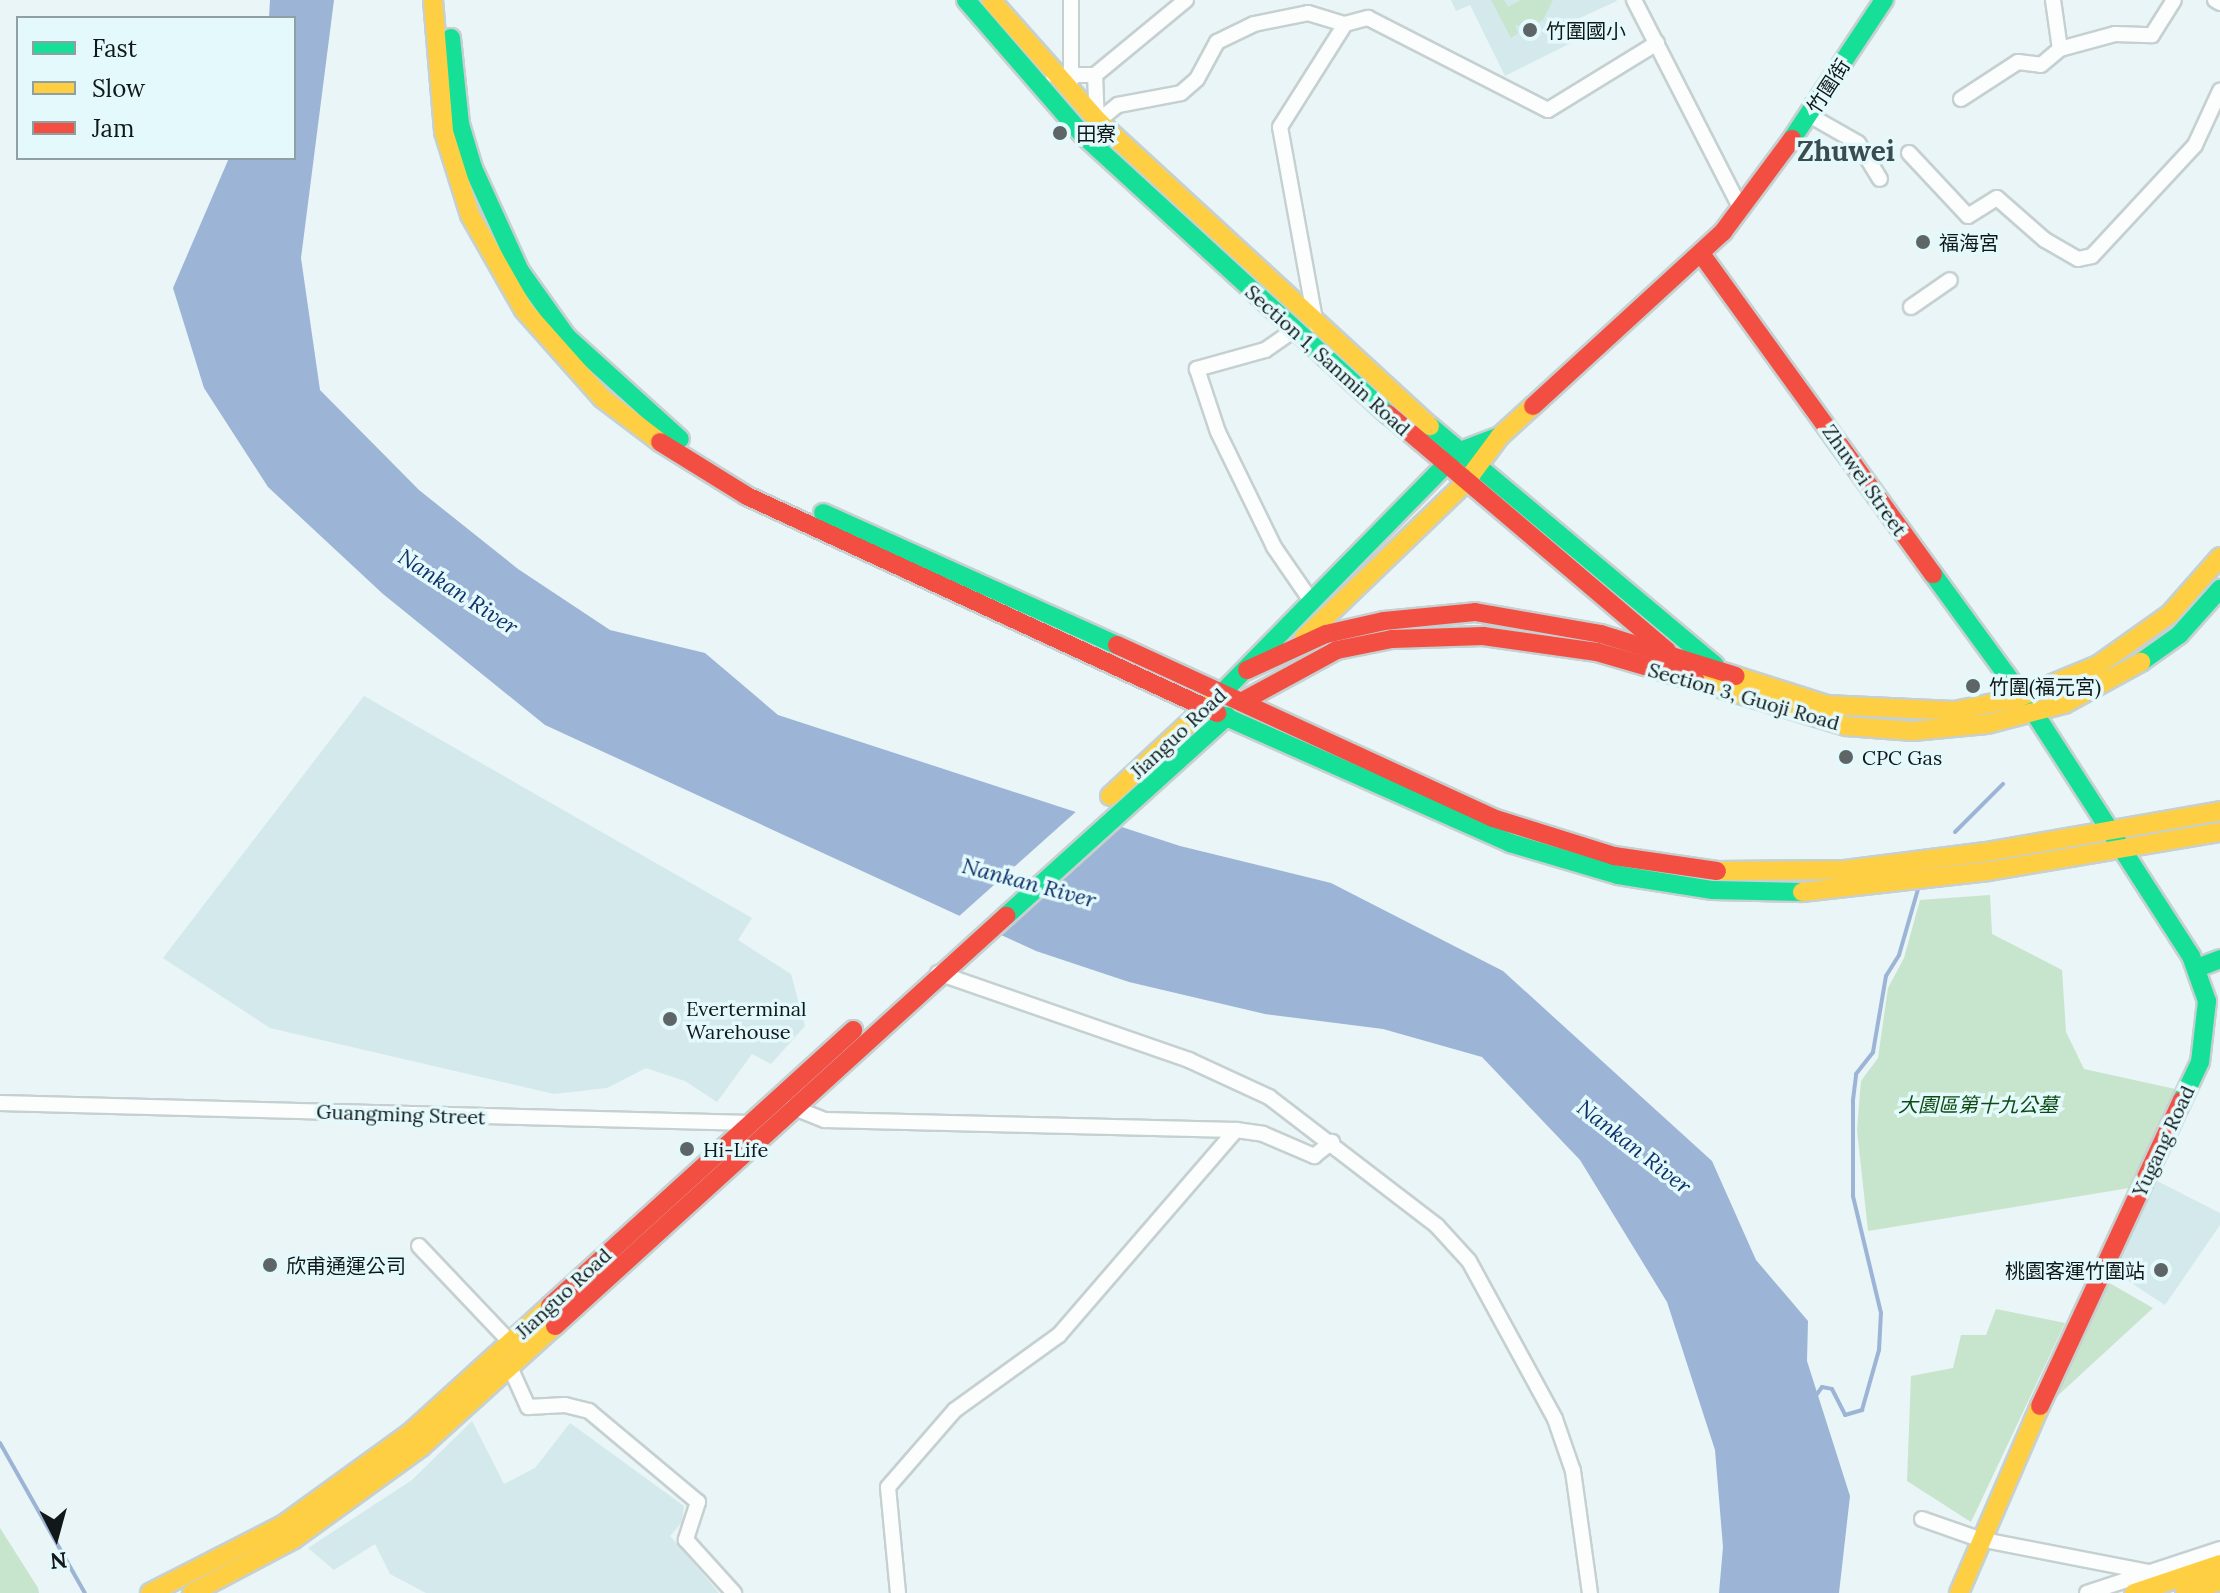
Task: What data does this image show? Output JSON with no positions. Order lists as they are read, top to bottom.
{
  "streets": {
    "main road": [
      "竹圍街",
      "Section 1, Sanmin Road",
      "Zhuwei Street",
      "Section 3, Guoji Road",
      "Jianguo Road",
      "Yugang Road"
    ],
    "street": ["Guangming Street"]
  },
  "crossings": [
    ["竹圍街", "Zhuwei Street"],
    ["Section 1, Sanmin Road", "Section 3, Guoji Road"],
    ["Zhuwei Street", "Section 3, Guoji Road"],
    ["Zhuwei Street", "Yugang Road"],
    ["Section 3, Guoji Road", "Jianguo Road"],
    ["Section 3, Guoji Road", "Yugang Road"],
    ["Jianguo Road", "Guangming Street"]
  ],
  "districts": ["Zhuwei"],
  "water": ["Nankan River"],
  "parks": ["大園區第十九公墓"],
  "places": [
    "竹圍國小",
    "田寮",
    "福海宮",
    "竹圍(福元宮)",
    "CPC Gas",
    "Everterminal Warehouse",
    "Hi-Life",
    "欣甫通運公司",
    "桃園客運竹圍站"
  ],
  "legend": ["Fast", "Slow", "Jam"],
  "north": "bottom"
}
